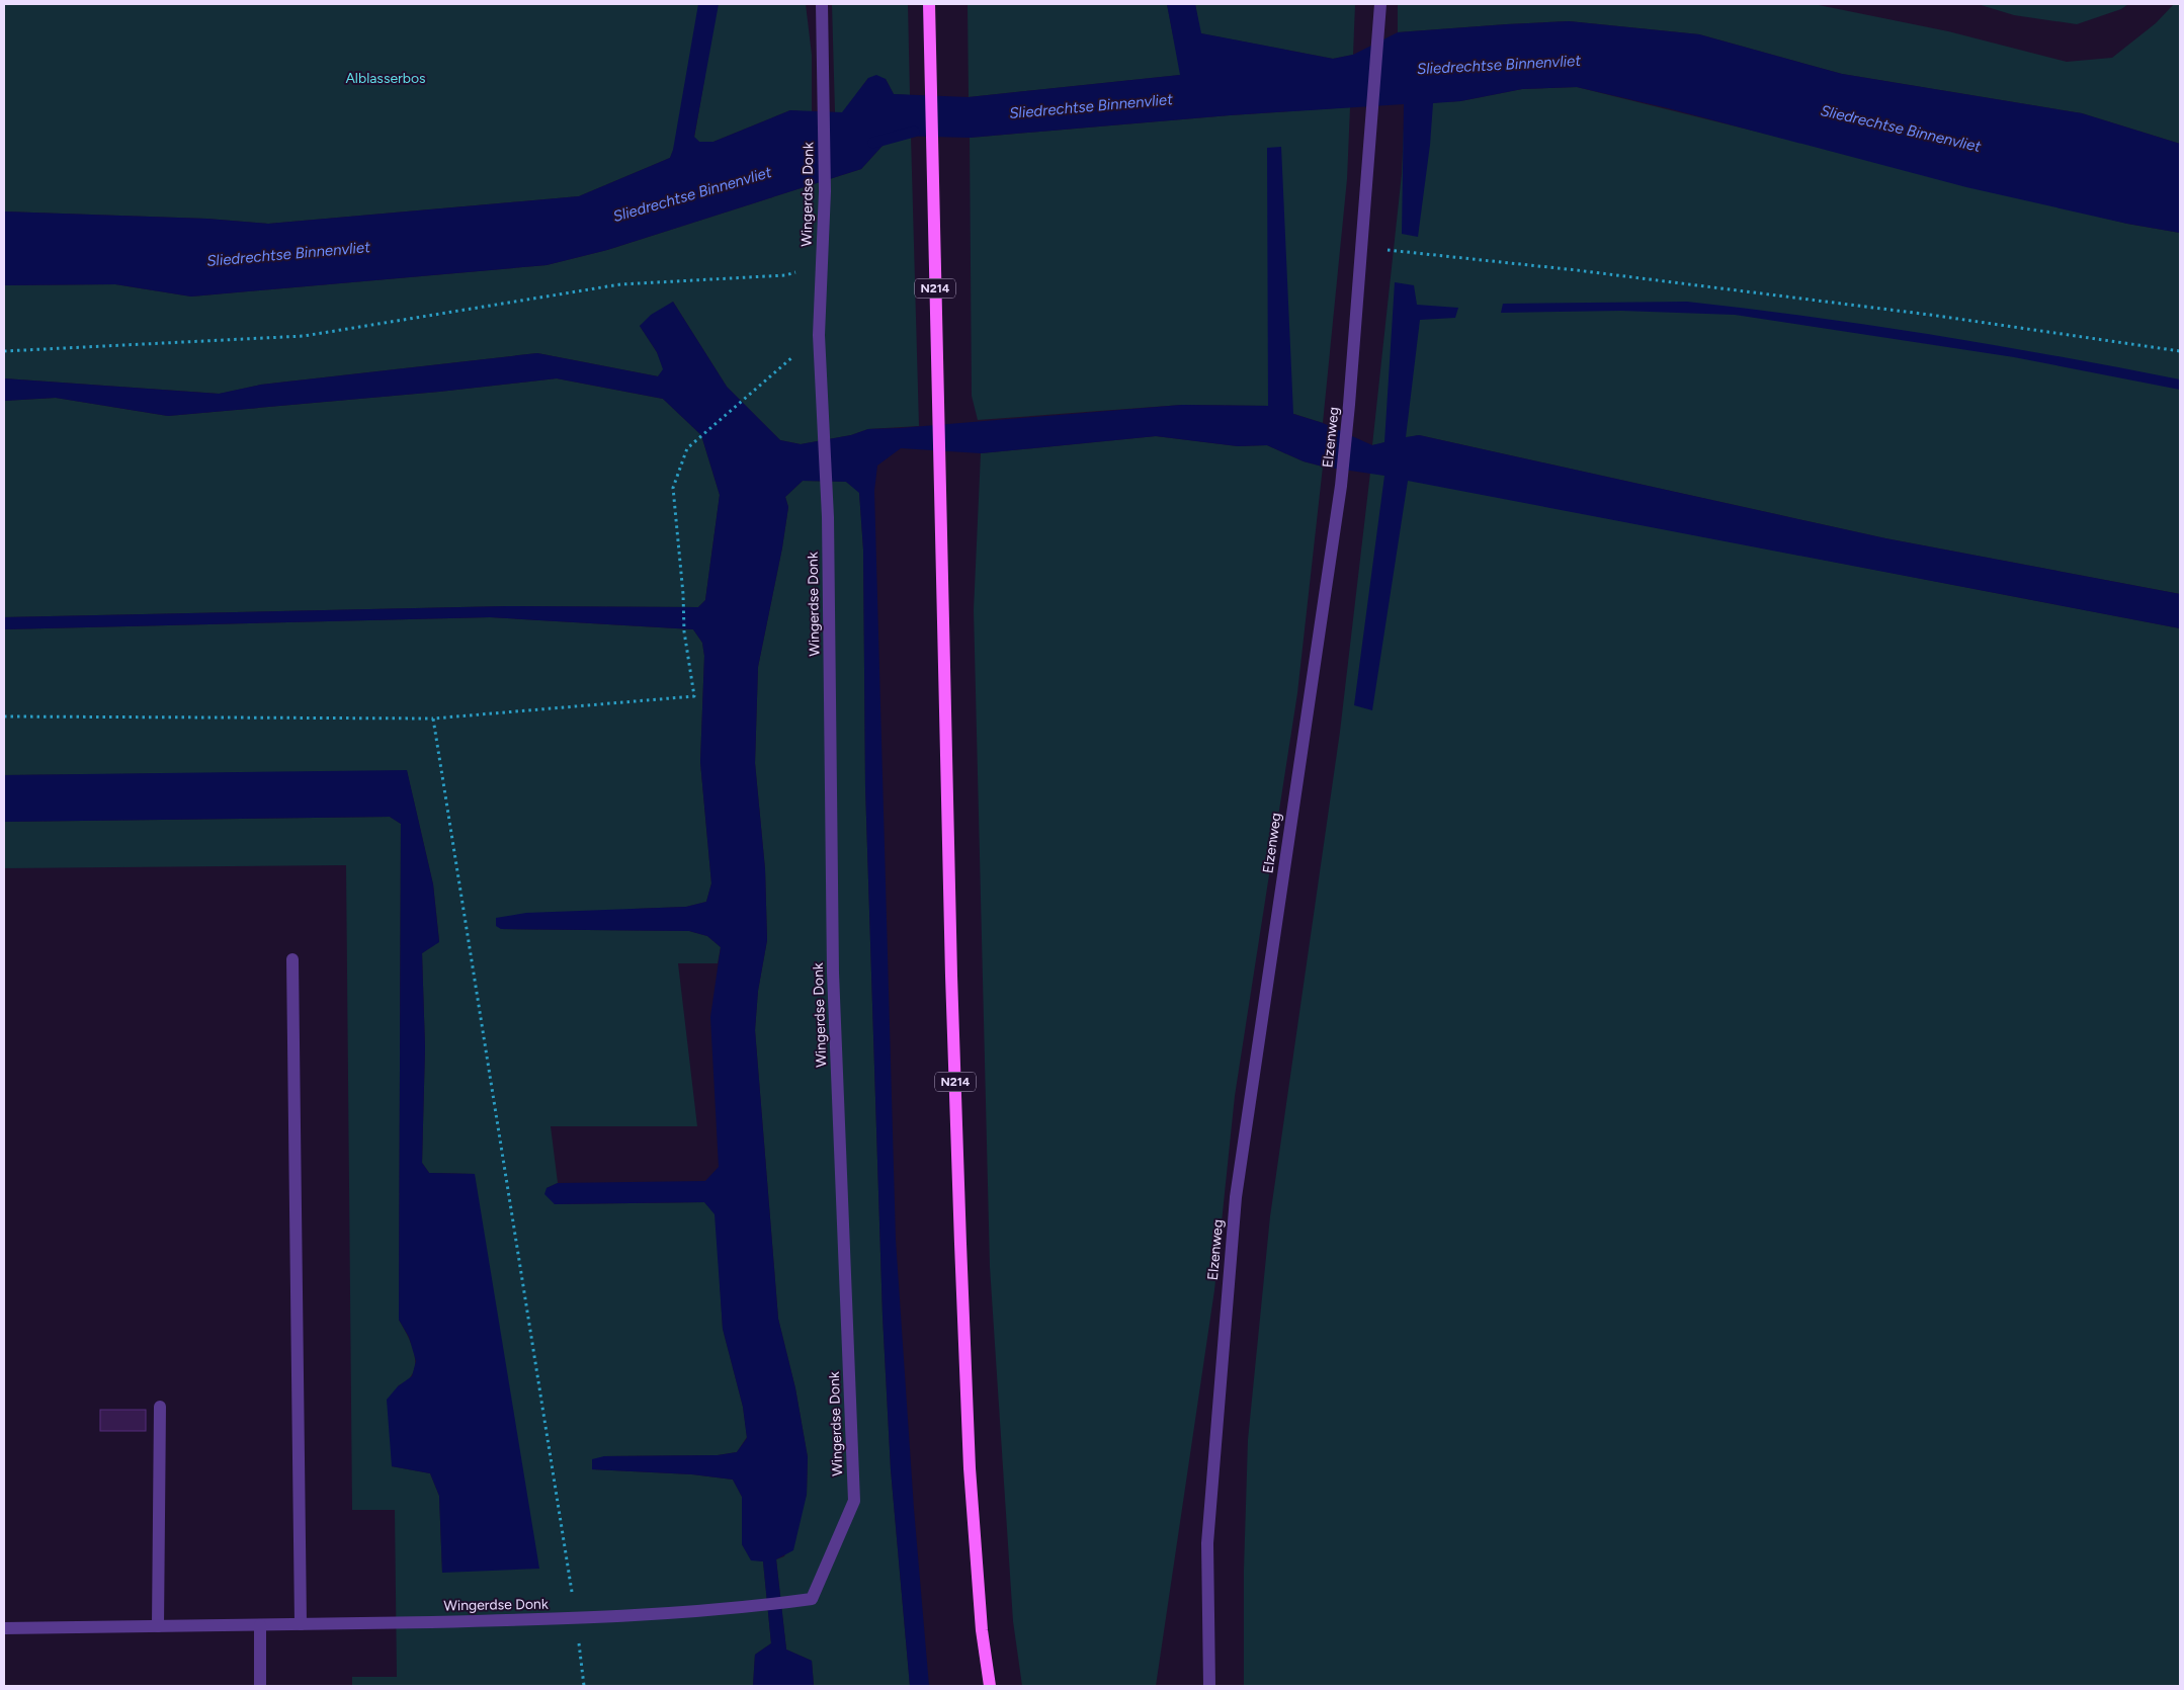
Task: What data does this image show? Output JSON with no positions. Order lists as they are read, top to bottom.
{
  "streets": {
    "main road": ["N214"],
    "street": ["Wingerdse Donk", "Elzenweg"]
  },
  "water": ["Sliedrechtse Binnenvliet"],
  "parks": ["Alblasserbos"]
}
